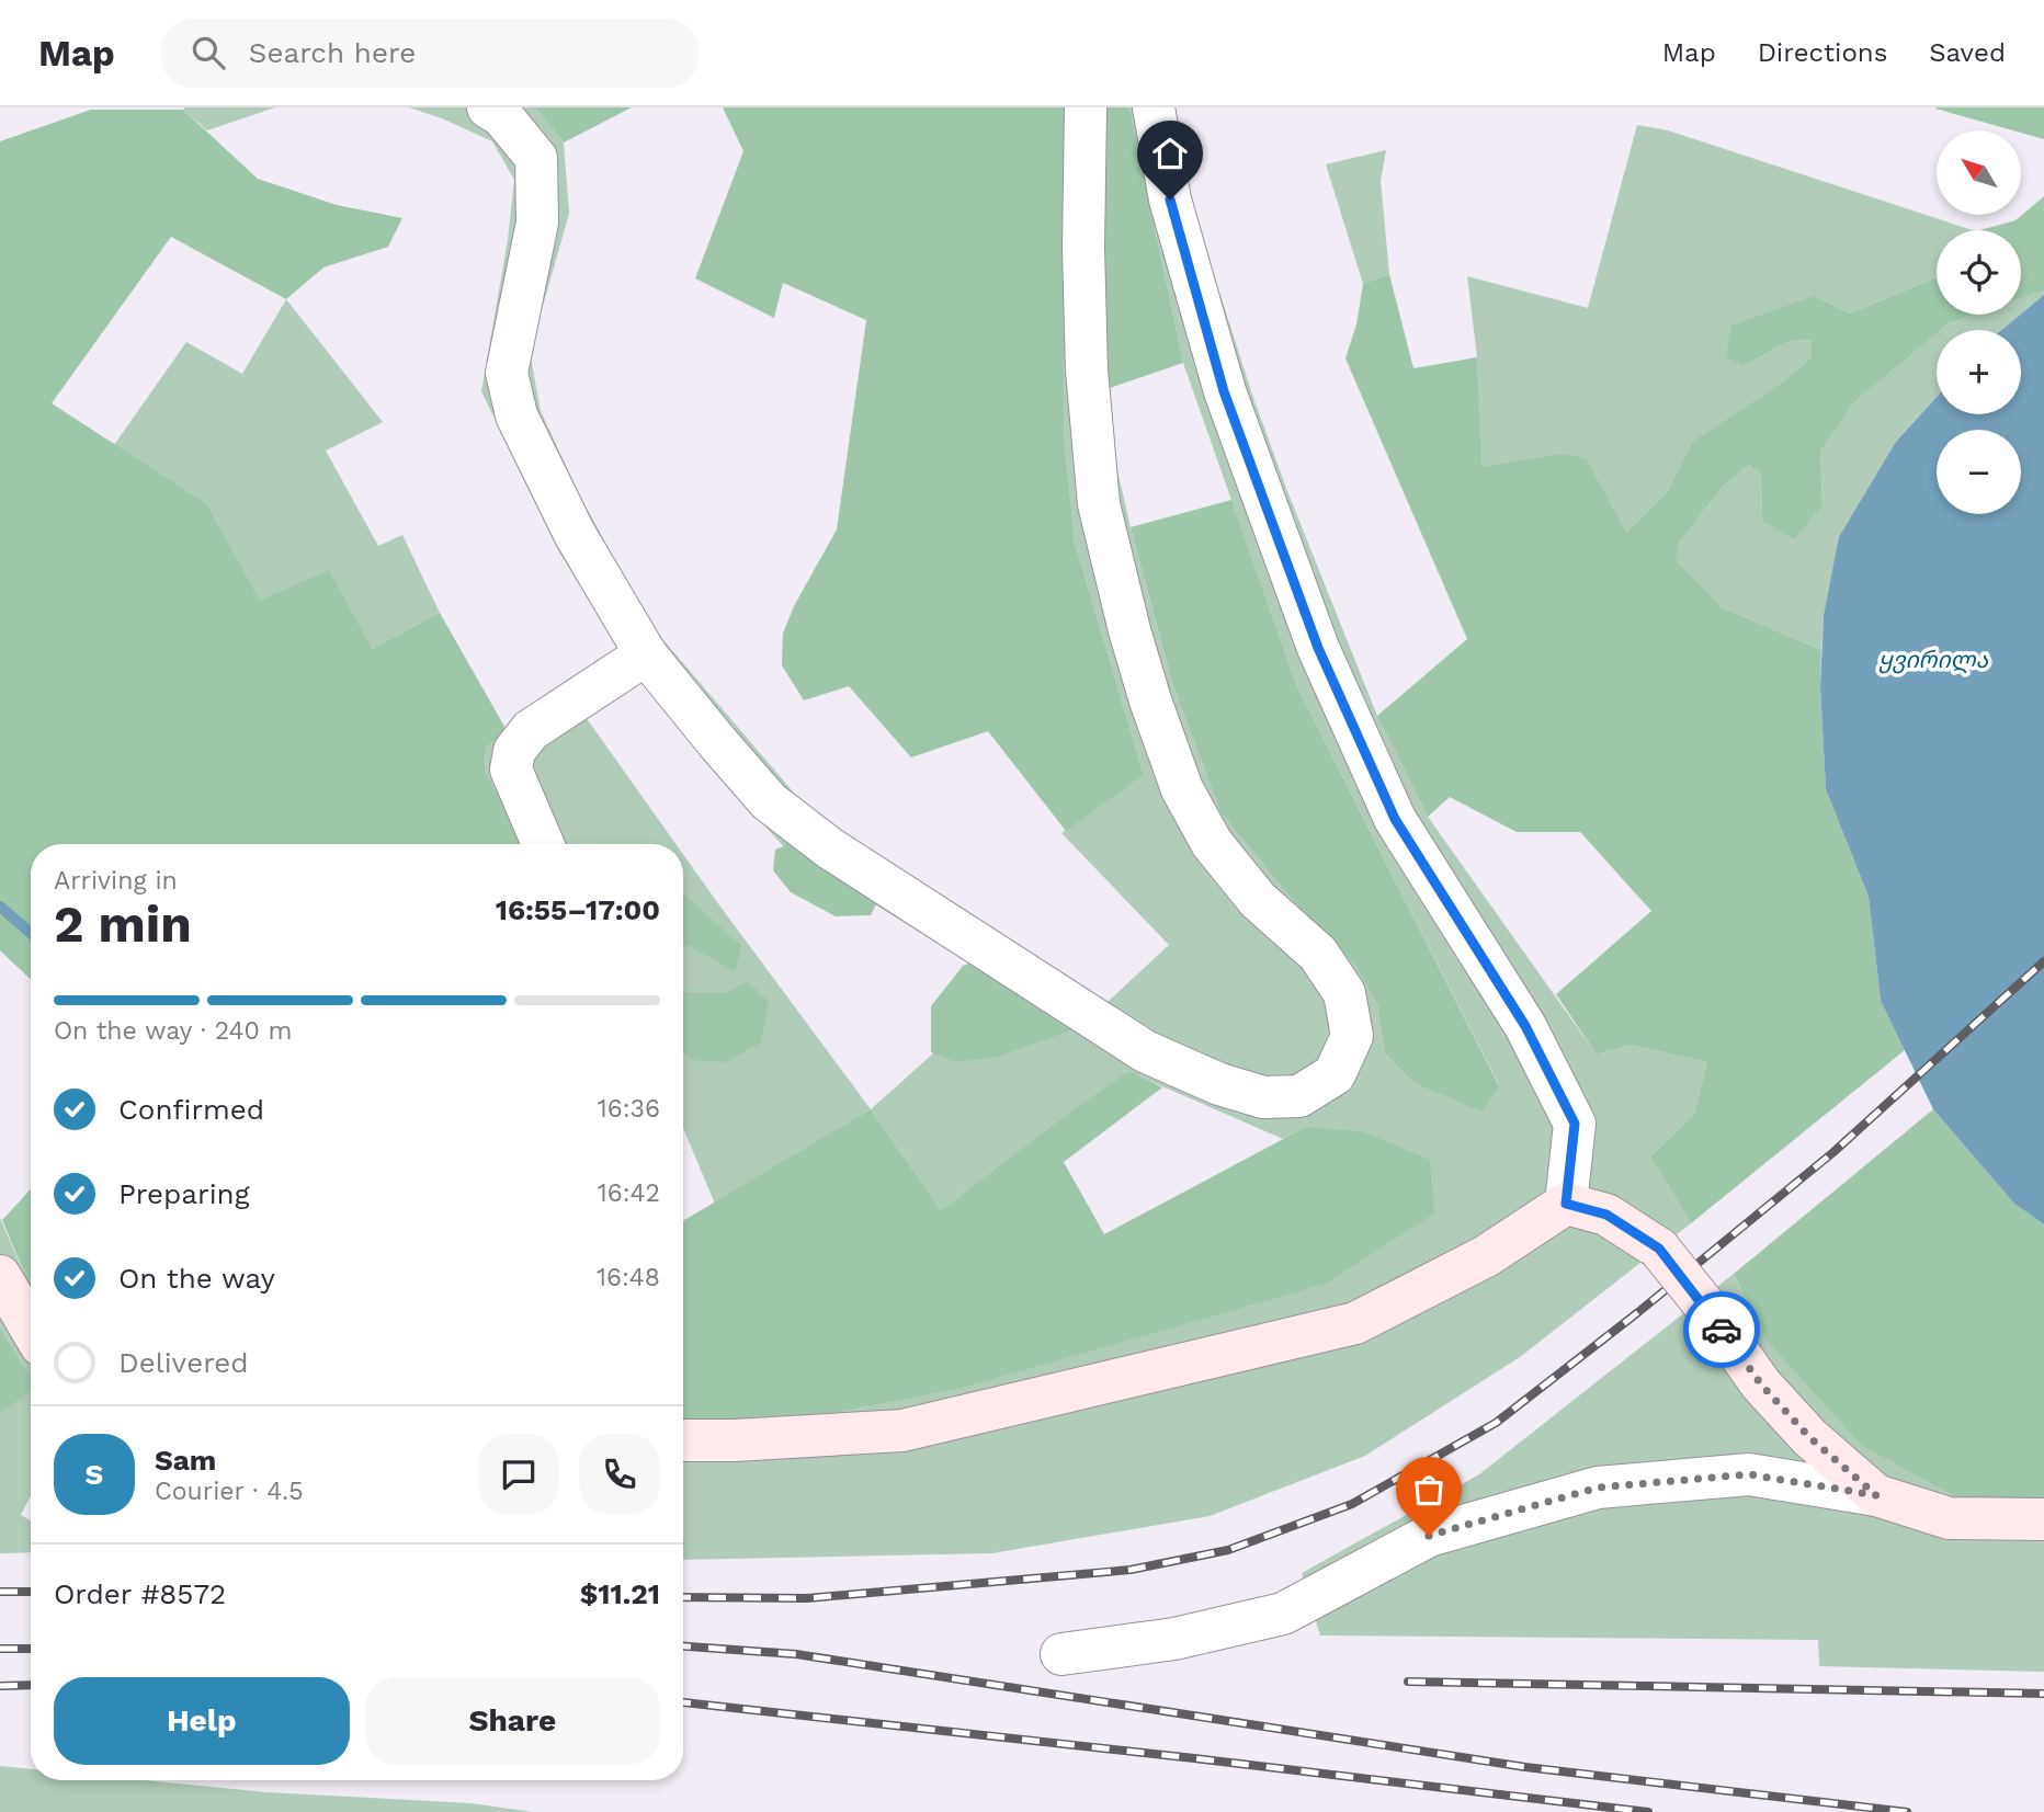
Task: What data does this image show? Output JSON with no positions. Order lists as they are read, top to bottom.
{
  "water": ["ყვირილა"],
  "north": "top left",
  "page": {
    "header": "Map",
    "search": "Search here",
    "nav": ["Map", "Directions", "Saved"],
    "map_buttons": ["+", "−"],
    "heading": ["2 min", "Arriving in", "16:55–17:00"],
    "panel": [
      "Sam",
      "Courier · 4.5",
      "Order #8572",
      "$11.21"
    ],
    "bar": "On the way · 240 m",
    "list": [
      ["Confirmed", "16:36"],
      ["Preparing", "16:42"],
      ["On the way", "16:48"],
      "Delivered"
    ],
    "round": "S",
    "buttons": ["Help", "Share"]
  }
}
